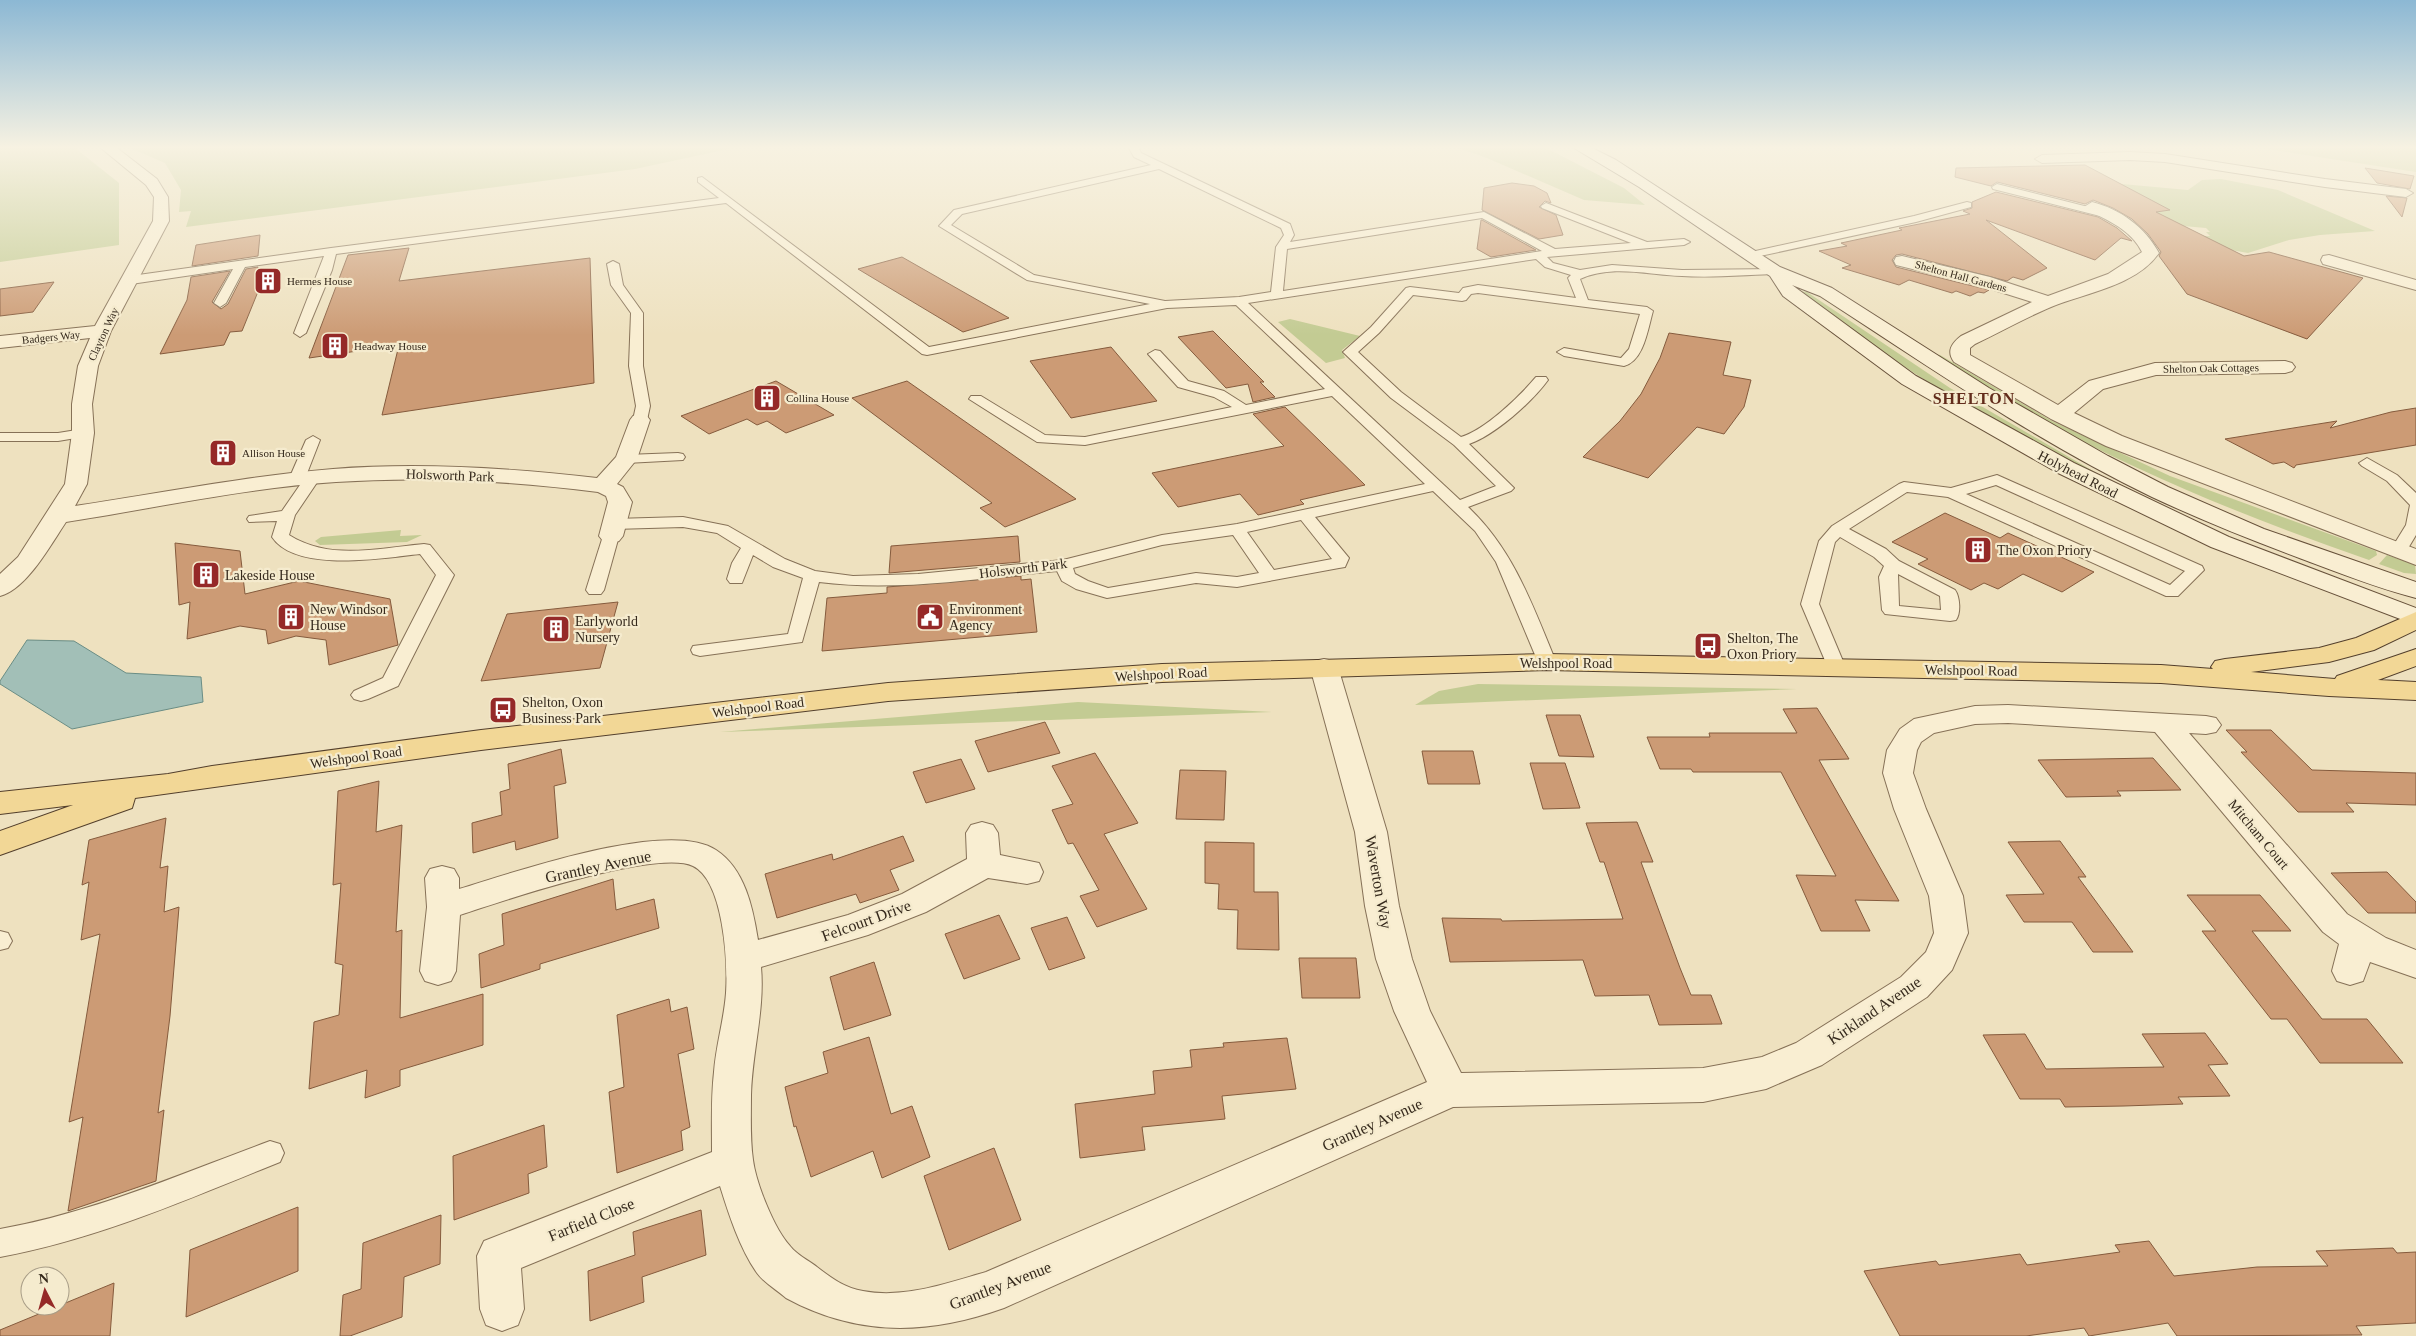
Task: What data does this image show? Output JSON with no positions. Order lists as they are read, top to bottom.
{
  "streets": {
    "main road": ["Welshpool Road"],
    "street": [
      "Shelton Hall Gardens",
      "Clayton Way",
      "Badgers Way",
      "Shelton Oak Cottages",
      "Holyhead Road",
      "Holsworth Park",
      "Mitcham Court",
      "Grantley Avenue",
      "Waverton Way",
      "Felcourt Drive",
      "Kirkland Avenue",
      "Farfield Close"
    ]
  },
  "crossings": [
    ["Clayton Way", "Badgers Way"],
    ["Clayton Way", "Holsworth Park"],
    ["Holyhead Road", "Welshpool Road"],
    ["Welshpool Road", "Waverton Way"],
    ["Mitcham Court", "Kirkland Avenue"],
    ["Grantley Avenue", "Waverton Way"],
    ["Grantley Avenue", "Felcourt Drive"],
    ["Grantley Avenue", "Kirkland Avenue"],
    ["Grantley Avenue", "Farfield Close"],
    ["Waverton Way", "Kirkland Avenue"]
  ],
  "districts": ["SHELTON"],
  "places": {
    "building": [
      "Hermes House",
      "Headway House",
      "Collina House",
      "Allison House",
      "The Oxon Priory",
      "Lakeside House",
      "New Windsor House",
      "Earlyworld Nursery"
    ],
    "public building": ["Environment Agency"],
    "bus stop": ["Shelton, The Oxon Priory", "Shelton, Oxon Business Park"]
  },
  "north": "top"
}
